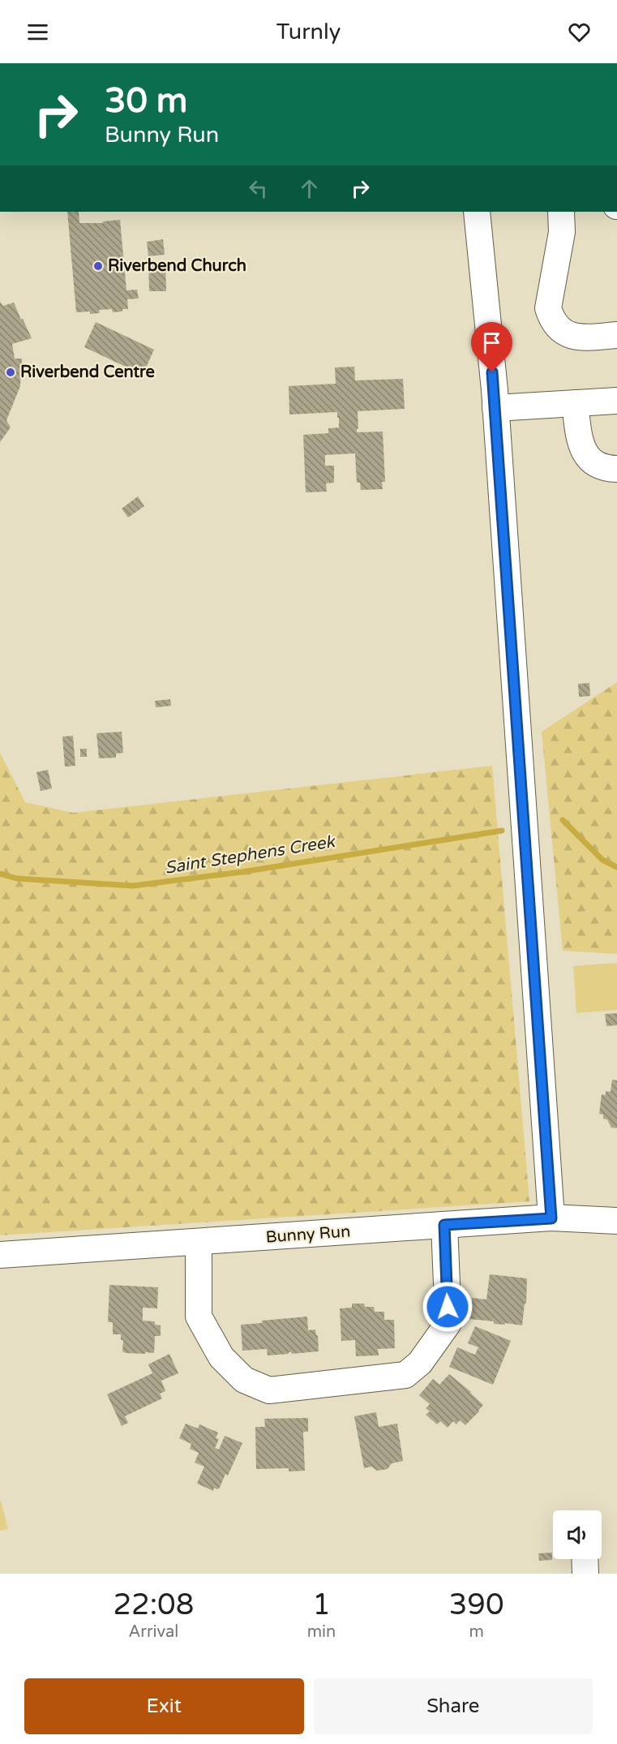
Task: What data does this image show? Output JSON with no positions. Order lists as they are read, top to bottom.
{
  "streets": {
    "street": ["Bunny Run"]
  },
  "water": ["Saint Stephens Creek"],
  "places": ["Riverbend Church", "Riverbend Centre"],
  "page": {
    "header": "Turnly",
    "turn": ["30 m", "Bunny Run"],
    "eta": [
      "22:08",
      "Arrival",
      "1",
      "min",
      "390",
      "m"
    ],
    "buttons": ["Exit", "Share"]
  }
}
